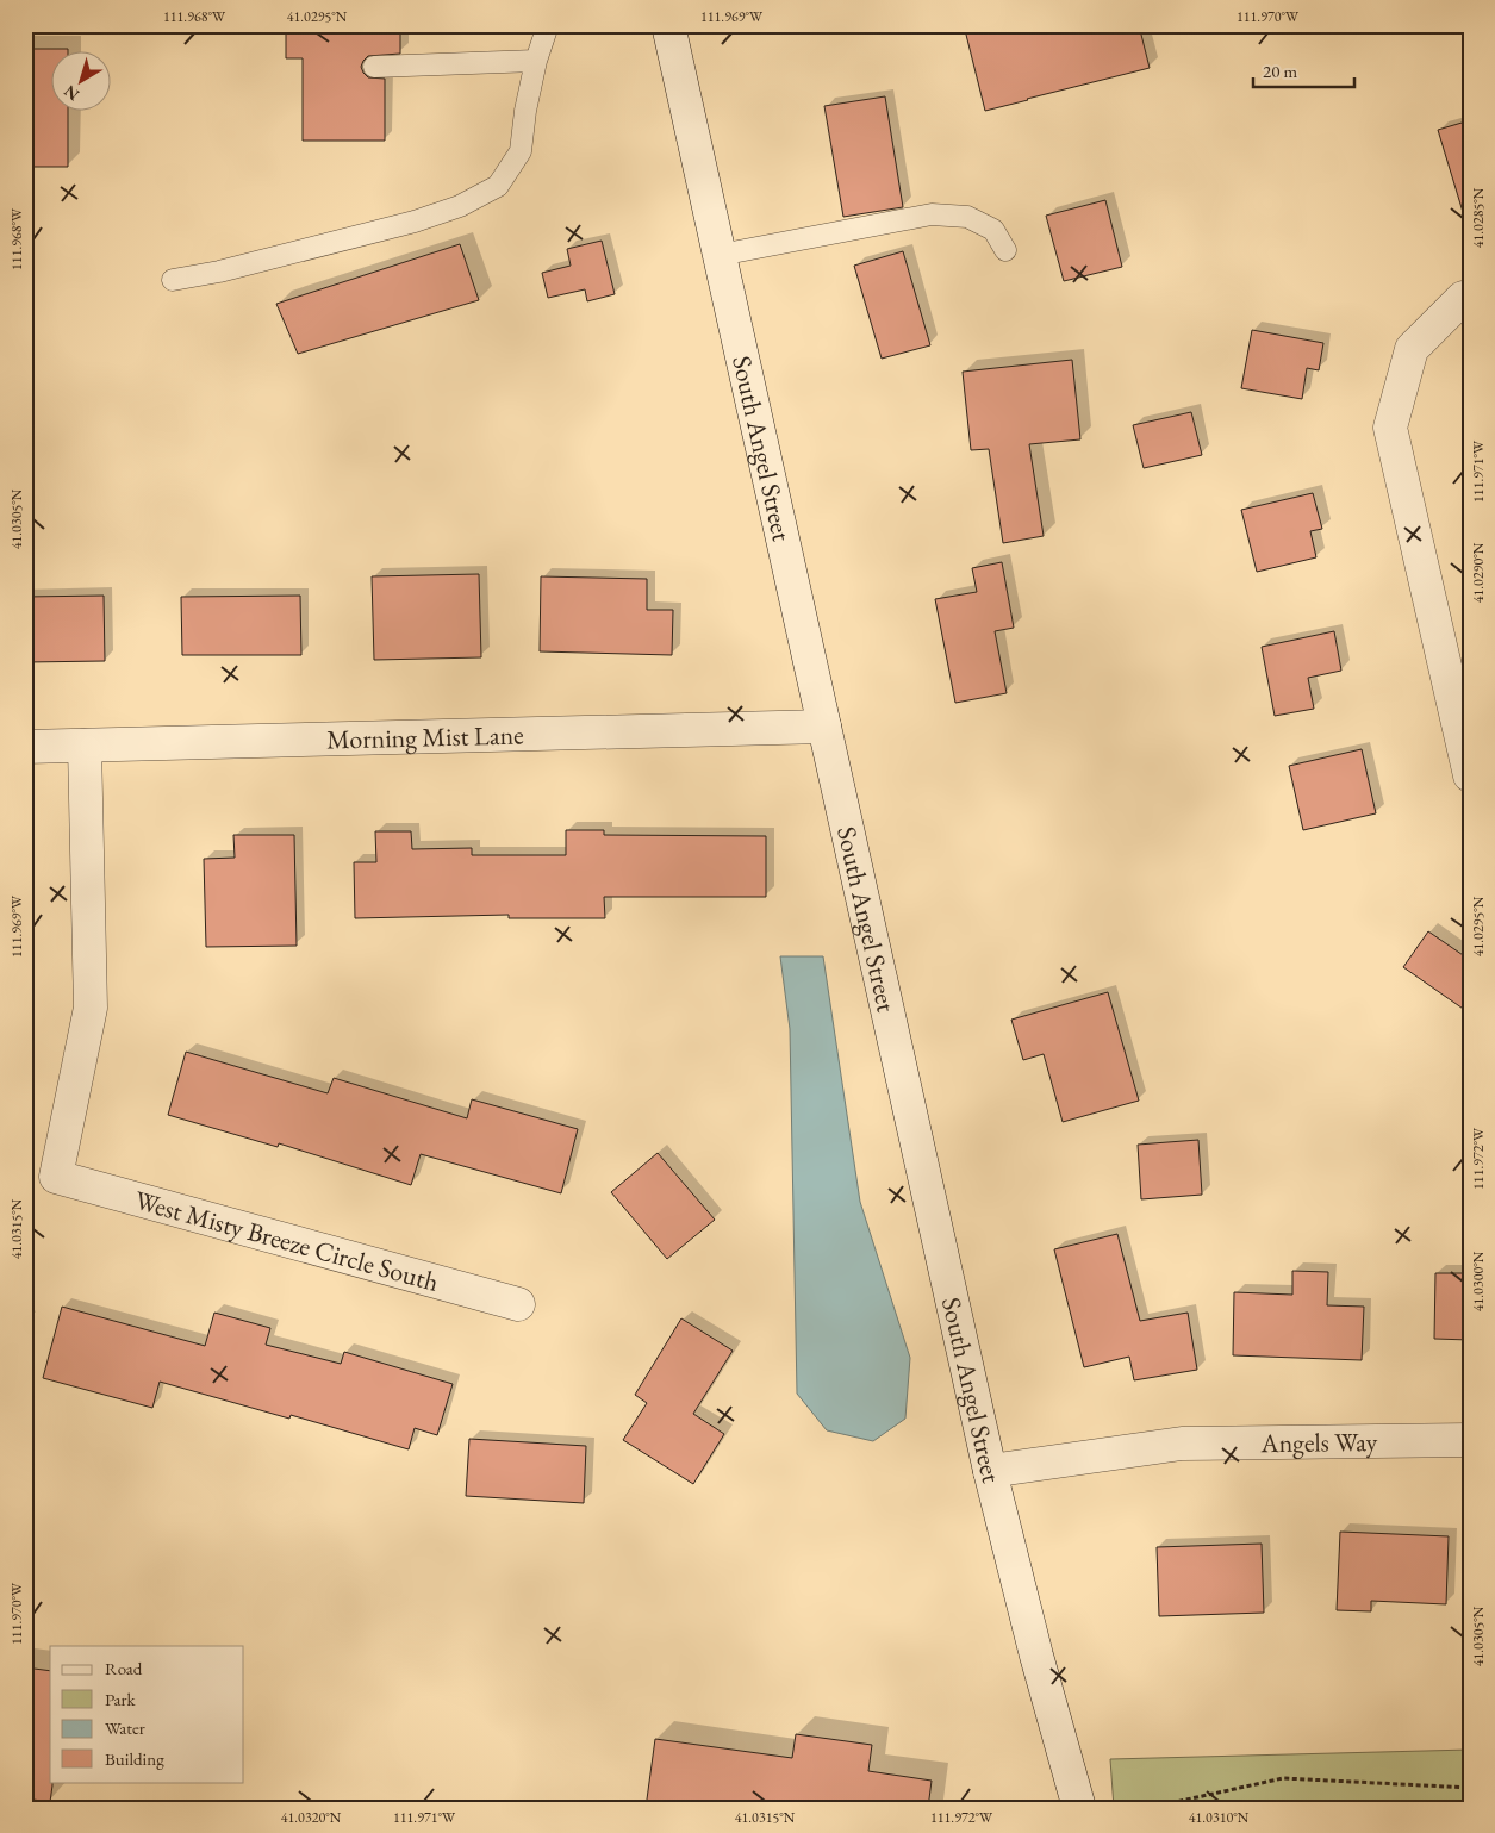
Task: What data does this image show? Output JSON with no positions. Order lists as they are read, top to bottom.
{
  "streets": {
    "street": [
      "South Angel Street",
      "Morning Mist Lane",
      "West Misty Breeze Circle South",
      "Angels Way"
    ]
  },
  "crossings": [
    ["South Angel Street", "Morning Mist Lane"],
    ["South Angel Street", "Angels Way"],
    ["Morning Mist Lane", "West Misty Breeze Circle South"]
  ],
  "legend": [
    "Road",
    "Park",
    "Water",
    "Building"
  ],
  "scale_bar": "20 m",
  "north": "bottom left",
  "coordinates": [
    "111.968°W",
    "41.0295°N",
    "111.969°W",
    "111.970°W",
    "41.0285°N",
    "111.971°W",
    "41.0305°N",
    "41.0290°N",
    "111.972°W",
    "41.0315°N",
    "41.0300°N",
    "41.0320°N",
    "41.0310°N"
  ]
}
